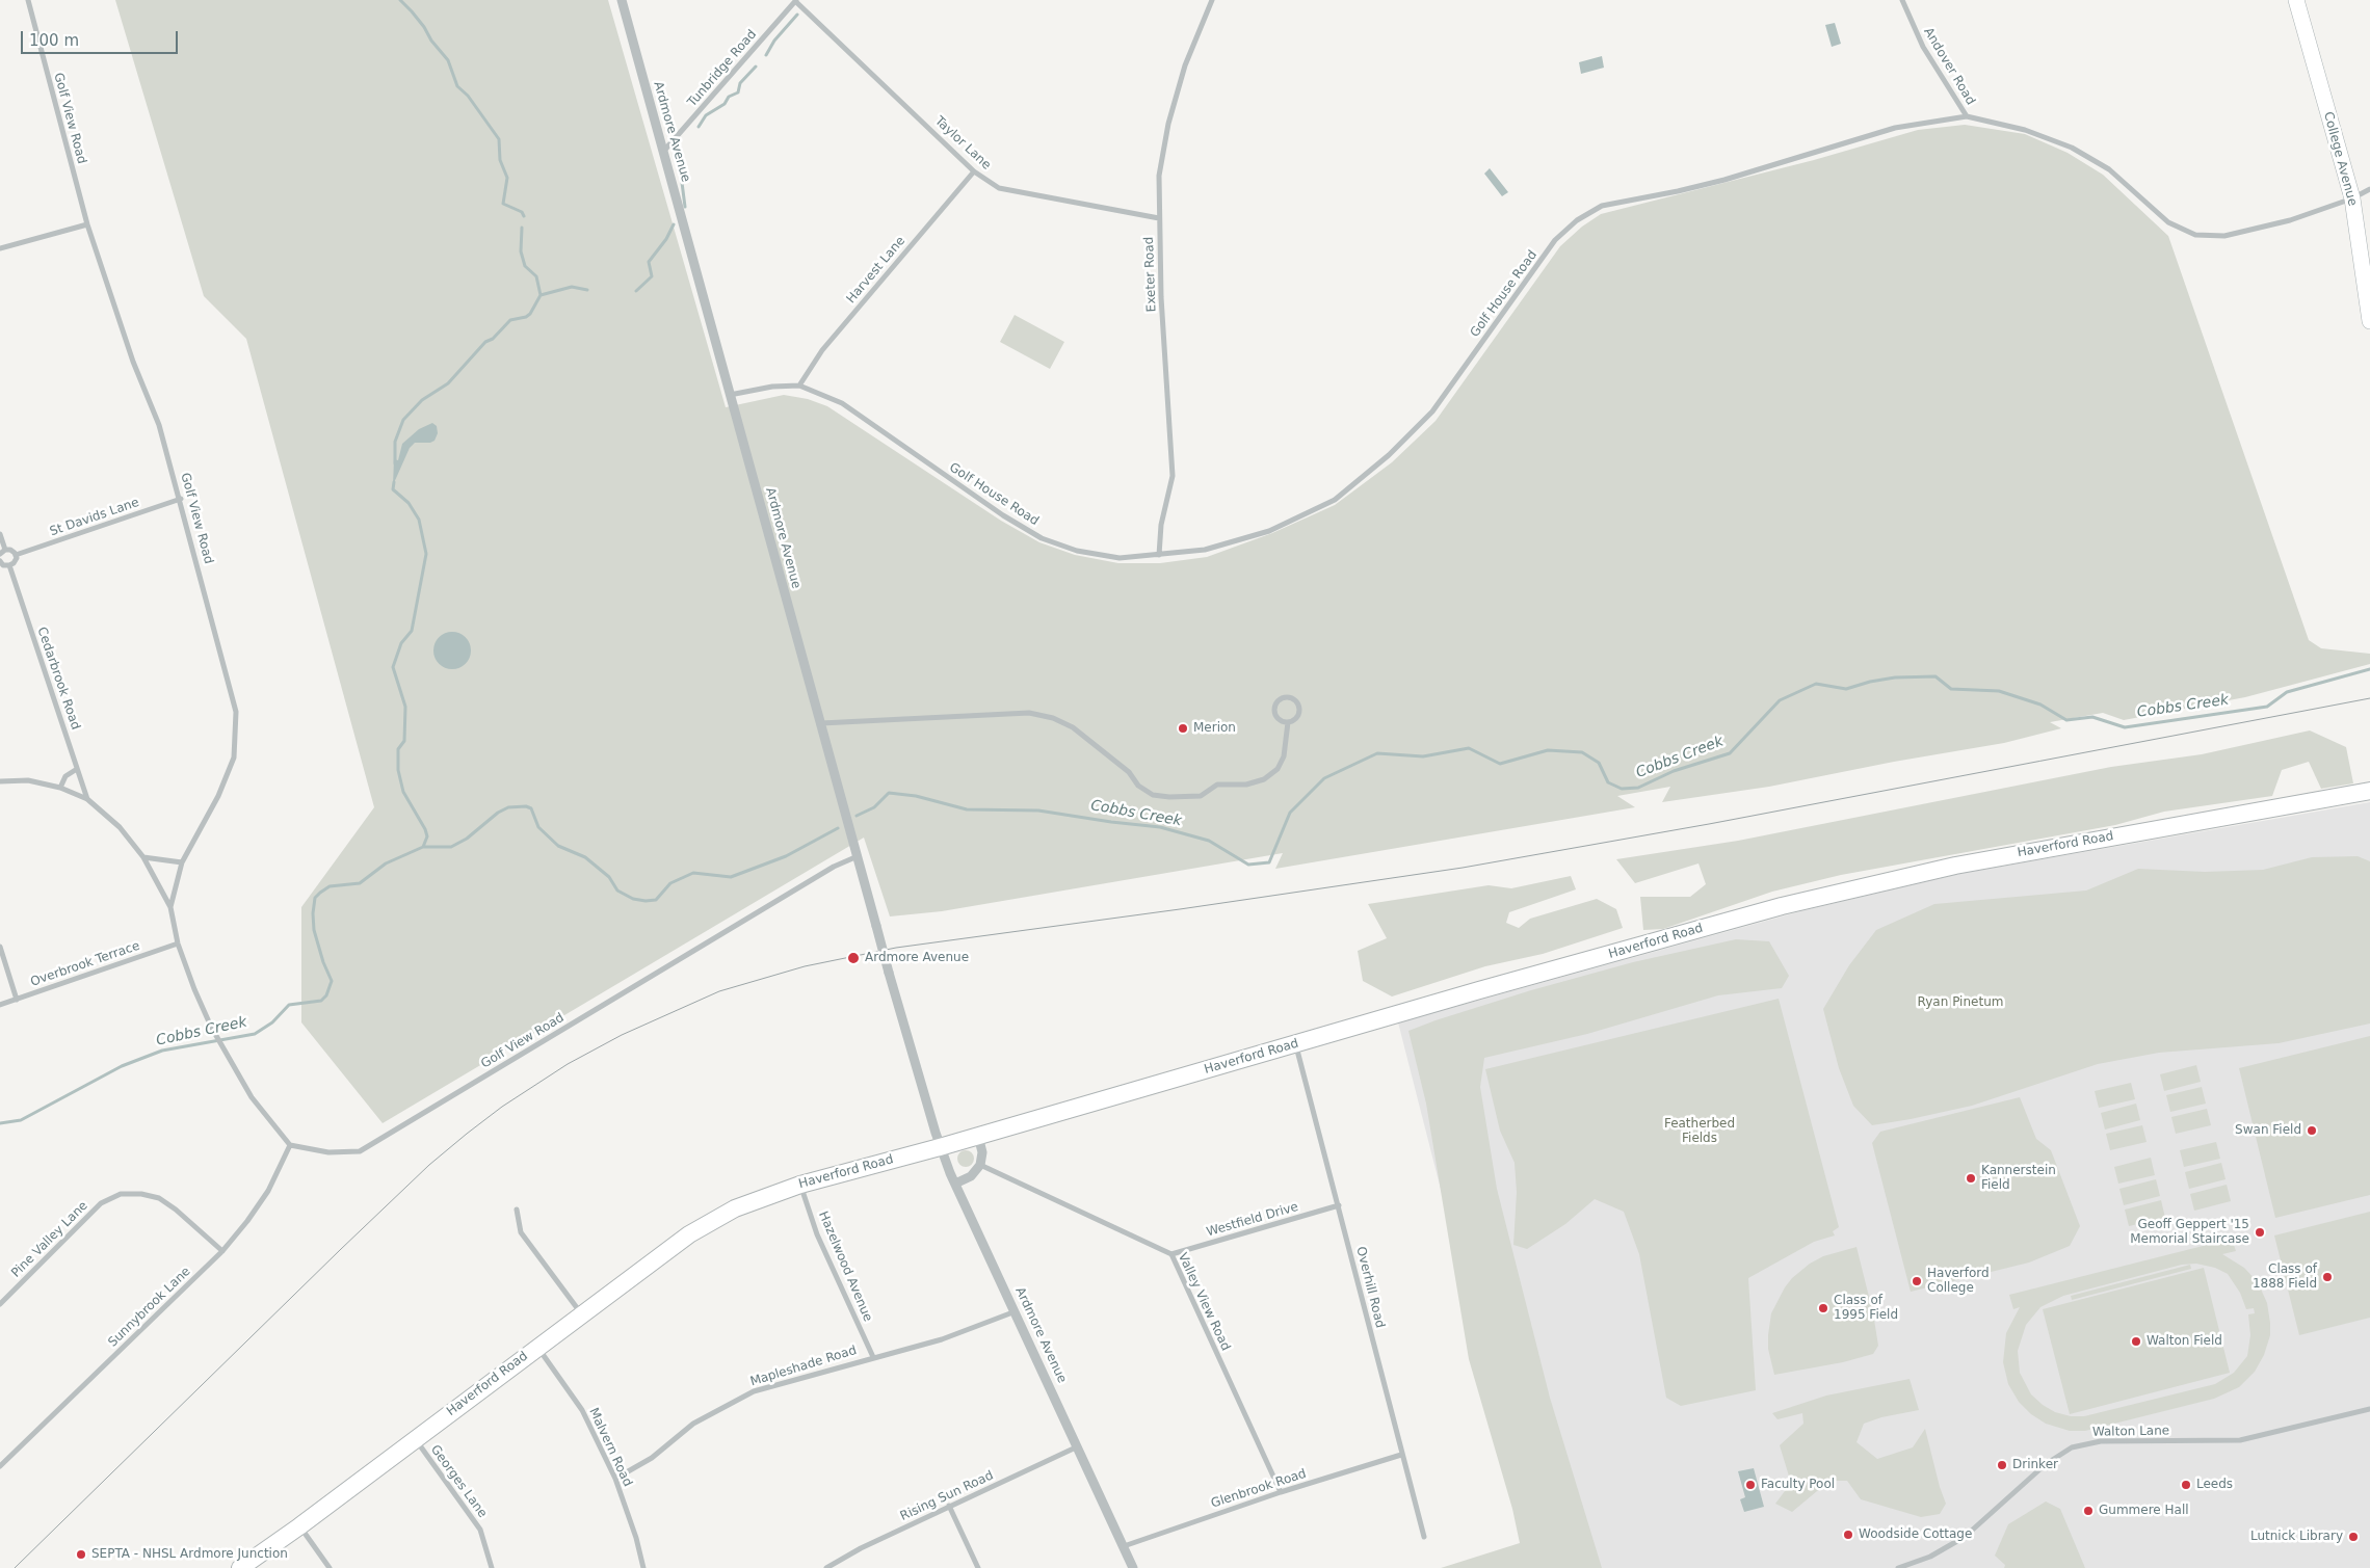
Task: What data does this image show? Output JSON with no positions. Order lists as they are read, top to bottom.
{
  "streets": {
    "main road": ["College Avenue", "Haverford Road"],
    "street": [
      "Andover Road",
      "Tunbridge Road",
      "Golf View Road",
      "Ardmore Avenue",
      "Taylor Lane",
      "Harvest Lane",
      "Exeter Road",
      "Golf House Road",
      "St Davids Lane",
      "Cedarbrook Road",
      "Overbrook Terrace",
      "Westfield Drive",
      "Pine Valley Lane",
      "Hazelwood Avenue",
      "Overhill Road",
      "Valley View Road",
      "Sunnybrook Lane",
      "Mapleshade Road",
      "Walton Lane",
      "Malvern Road",
      "Georges Lane",
      "Glenbrook Road",
      "Rising Sun Road"
    ]
  },
  "crossings": [
    ["Andover Road", "Golf House Road"],
    ["Tunbridge Road", "Ardmore Avenue"],
    ["Tunbridge Road", "Taylor Lane"],
    ["Golf View Road", "Ardmore Avenue"],
    ["Golf View Road", "St Davids Lane"],
    ["Golf View Road", "Overbrook Terrace"],
    ["Golf View Road", "Sunnybrook Lane"],
    ["Ardmore Avenue", "Golf House Road"],
    ["Ardmore Avenue", "Haverford Road"],
    ["Ardmore Avenue", "Mapleshade Road"],
    ["Ardmore Avenue", "Glenbrook Road"],
    ["Ardmore Avenue", "Rising Sun Road"],
    ["Taylor Lane", "Harvest Lane"],
    ["Taylor Lane", "Exeter Road"],
    ["College Avenue", "Golf House Road"],
    ["Harvest Lane", "Golf House Road"],
    ["Exeter Road", "Golf House Road"],
    ["Haverford Road", "Hazelwood Avenue"],
    ["Haverford Road", "Overhill Road"],
    ["Haverford Road", "Malvern Road"],
    ["Haverford Road", "Georges Lane"],
    ["Westfield Drive", "Overhill Road"],
    ["Westfield Drive", "Valley View Road"],
    ["Pine Valley Lane", "Sunnybrook Lane"],
    ["Hazelwood Avenue", "Mapleshade Road"],
    ["Overhill Road", "Glenbrook Road"],
    ["Valley View Road", "Glenbrook Road"],
    ["Mapleshade Road", "Malvern Road"]
  ],
  "water": ["Cobbs Creek"],
  "parks": ["Ryan Pinetum", "Featherbed Fields"],
  "places": [
    "Merion",
    "Ardmore Avenue",
    "Swan Field",
    "Kannerstein Field",
    "Geoff Geppert '15 Memorial Staircase",
    "Class of 1888 Field",
    "Haverford College",
    "Class of 1995 Field",
    "Walton Field",
    "Drinker",
    "Faculty Pool",
    "Leeds",
    "Gummere Hall",
    "Woodside Cottage",
    "Lutnick Library",
    "SEPTA - NHSL Ardmore Junction"
  ],
  "scale_bar": "100 m"
}
